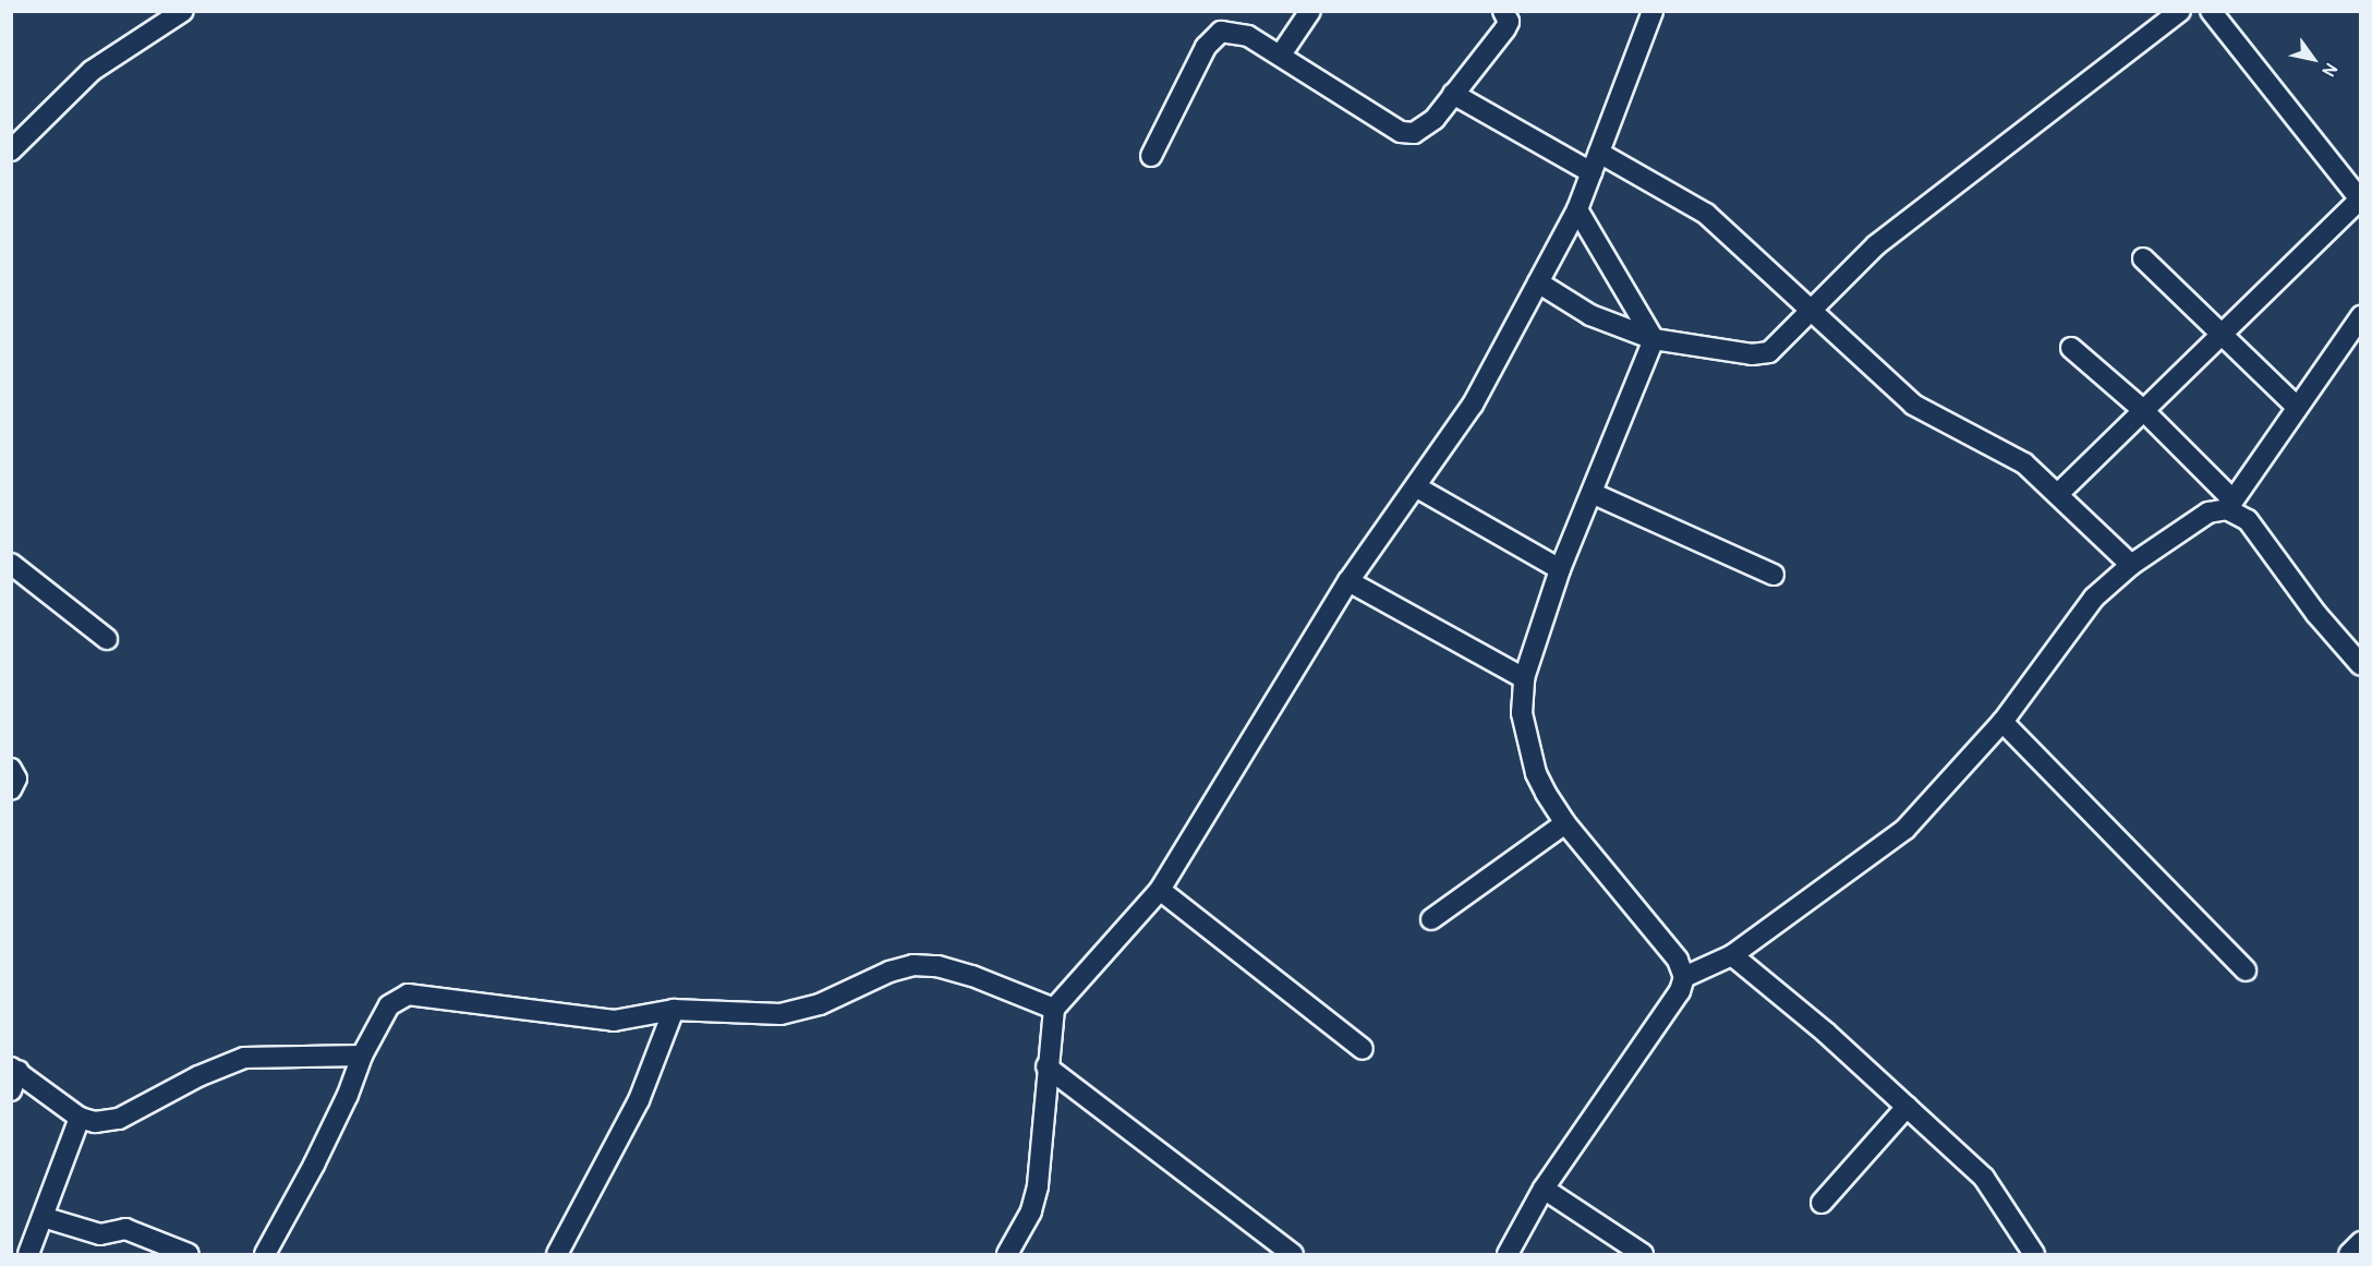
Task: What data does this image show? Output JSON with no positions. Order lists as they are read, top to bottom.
{
  "north": "bottom right"
}
